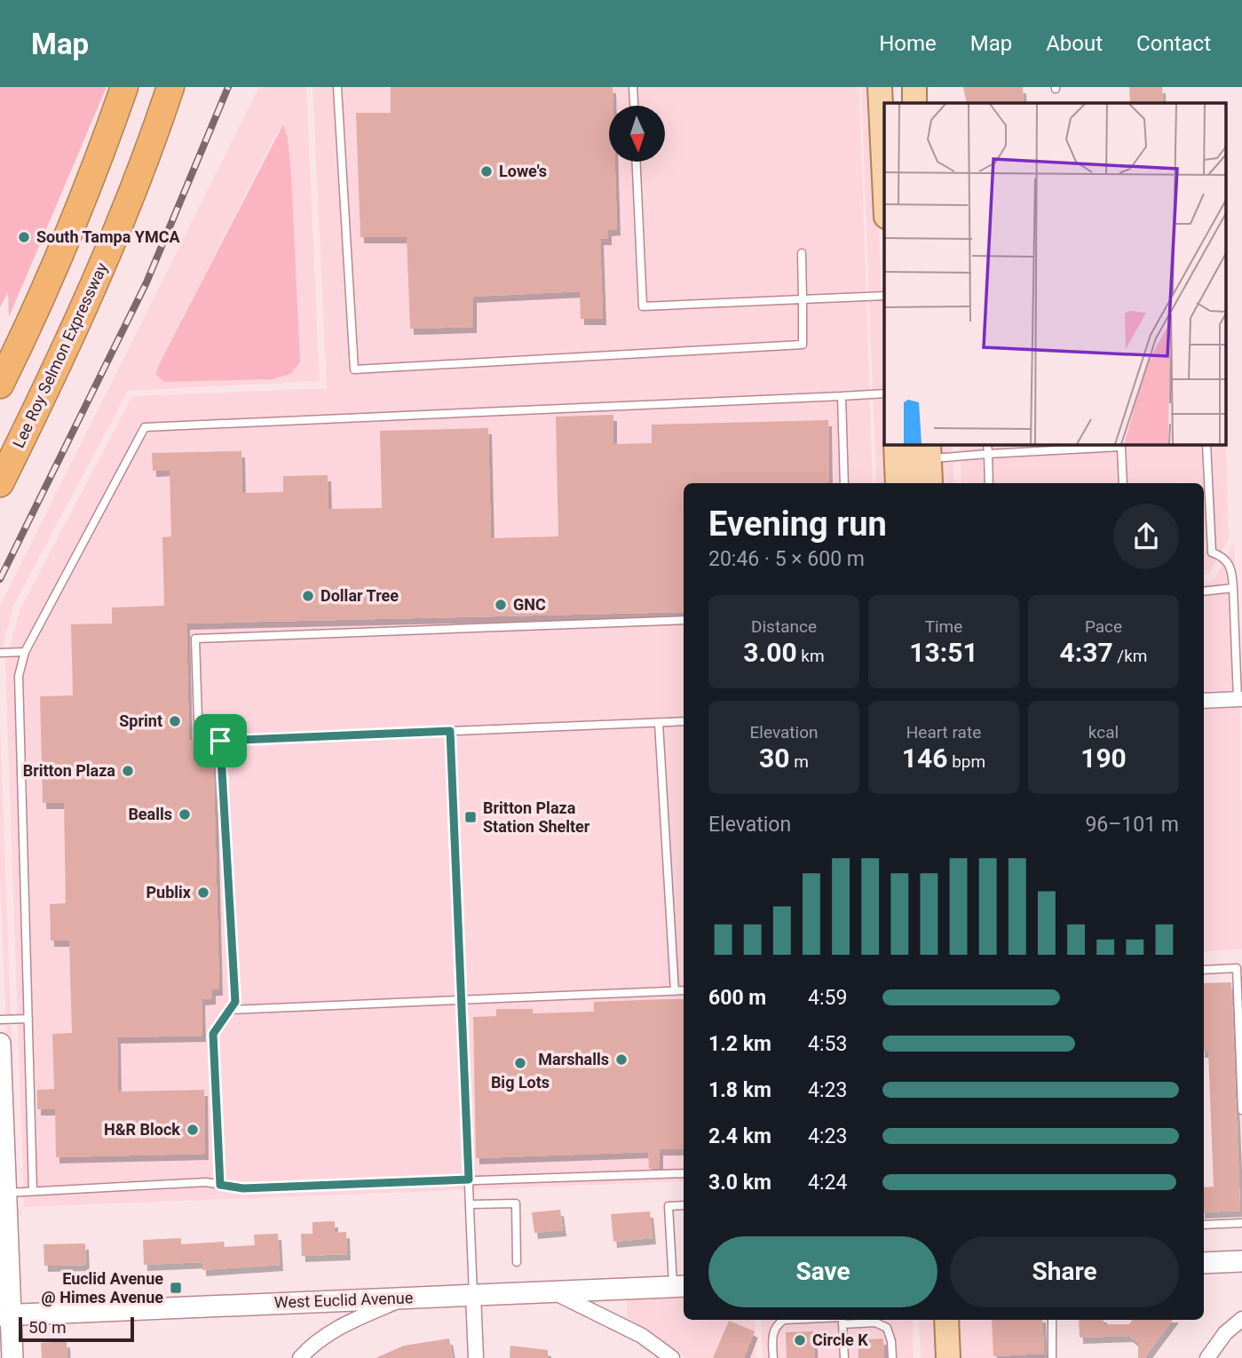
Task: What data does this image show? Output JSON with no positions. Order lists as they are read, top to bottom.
{
  "streets": {
    "highway": ["Lee Roy Selmon Expressway"],
    "street": ["West Euclid Avenue"]
  },
  "places": {
    "other": [
      "Lowe's",
      "South Tampa YMCA",
      "Dollar Tree",
      "GNC",
      "Sprint",
      "Britton Plaza",
      "Bealls",
      "Publix",
      "Marshalls",
      "Big Lots",
      "H&R Block",
      "Circle K"
    ],
    "transit": ["Britton Plaza Station Shelter", "Euclid Avenue @ Himes Avenue"]
  },
  "scale_bar": "50 m",
  "north": "bottom",
  "page": {
    "header": "Map",
    "nav": [
      "Home",
      "Map",
      "About",
      "Contact"
    ],
    "heading": ["Evening run", "20:46 · 5 × 600 m"],
    "stats": [
      ["Distance", "3.00 km"],
      ["Time", "13:51"],
      ["Pace", "4:37 /km"],
      ["Elevation", "30 m"],
      ["Heart rate", "146 bpm"],
      ["kcal", "190"]
    ],
    "chart": ["Elevation", "96–101 m"],
    "list": [
      {
        "name": "600 m",
        "note": "4:59"
      },
      {
        "name": "1.2 km",
        "note": "4:53"
      },
      {
        "name": "1.8 km",
        "note": "4:23"
      },
      {
        "name": "2.4 km",
        "note": "4:23"
      },
      {
        "name": "3.0 km",
        "note": "4:24"
      }
    ],
    "buttons": ["Save", "Share"],
    "scale": "50 m"
  }
}
